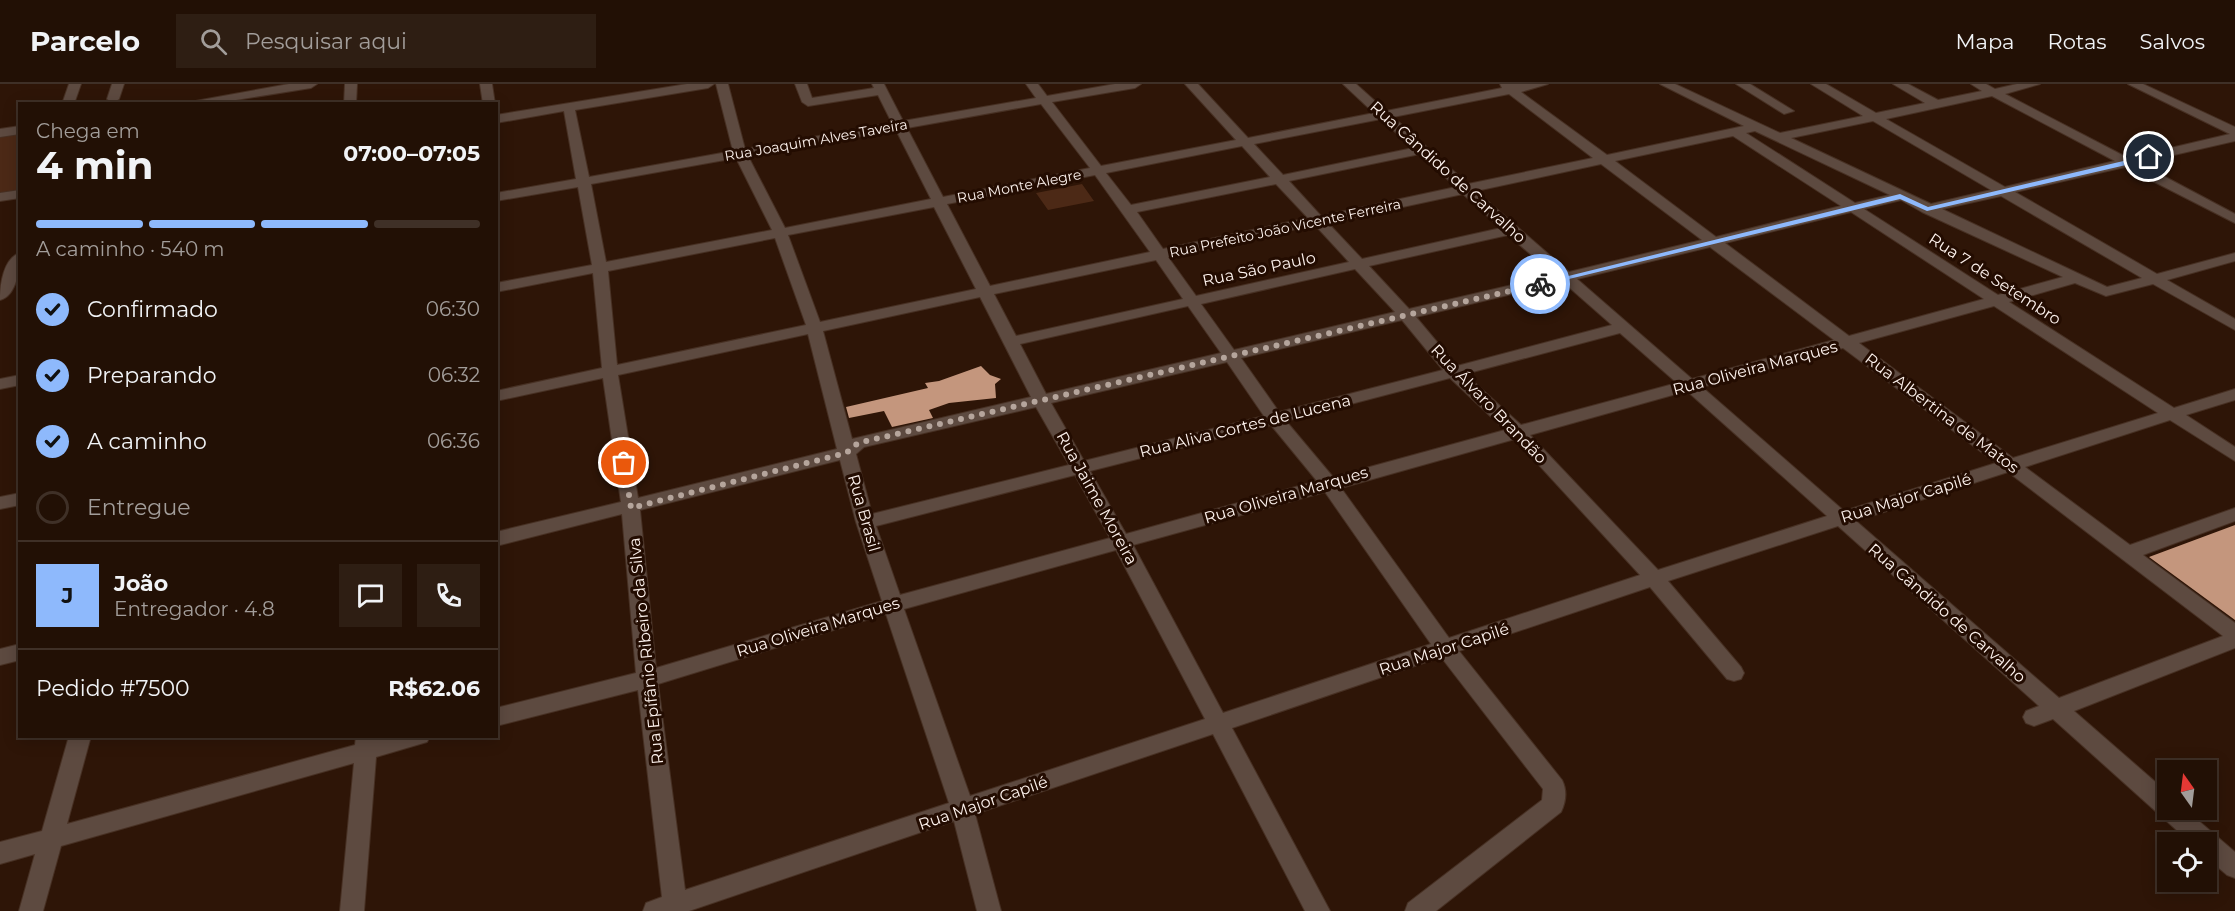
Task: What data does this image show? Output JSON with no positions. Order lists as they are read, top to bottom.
{
  "streets": {
    "street": [
      "Rua Joaquim Alves Taveira",
      "Rua Cândido de Carvalho",
      "Rua Monte Alegre",
      "Rua Prefeito João Vicente Ferreira",
      "Rua São Paulo",
      "Rua 7 de Setembro",
      "Rua Oliveira Marques",
      "Rua Álvaro Brandão",
      "Rua Albertina de Matos",
      "Rua Aliva Cortes de Lucena",
      "Rua Jaime Moreira",
      "Rua Major Capilé",
      "Rua Brasil",
      "Rua Epifânio Ribeiro da Silva"
    ]
  },
  "crossings": [
    ["Rua Joaquim Alves Taveira", "Rua Jaime Moreira"],
    ["Rua Joaquim Alves Taveira", "Rua Brasil"],
    ["Rua Joaquim Alves Taveira", "Rua Epifânio Ribeiro da Silva"],
    ["Rua Cândido de Carvalho", "Rua Monte Alegre"],
    ["Rua Cândido de Carvalho", "Rua Prefeito João Vicente Ferreira"],
    ["Rua Cândido de Carvalho", "Rua São Paulo"],
    ["Rua Cândido de Carvalho", "Rua Oliveira Marques"],
    ["Rua Cândido de Carvalho", "Rua Aliva Cortes de Lucena"],
    ["Rua Cândido de Carvalho", "Rua Major Capilé"],
    ["Rua Monte Alegre", "Rua Álvaro Brandão"],
    ["Rua Monte Alegre", "Rua Albertina de Matos"],
    ["Rua Monte Alegre", "Rua Jaime Moreira"],
    ["Rua Monte Alegre", "Rua Brasil"],
    ["Rua Monte Alegre", "Rua Epifânio Ribeiro da Silva"],
    ["Rua Prefeito João Vicente Ferreira", "Rua 7 de Setembro"],
    ["Rua Prefeito João Vicente Ferreira", "Rua Álvaro Brandão"],
    ["Rua Prefeito João Vicente Ferreira", "Rua Albertina de Matos"],
    ["Rua Prefeito João Vicente Ferreira", "Rua Jaime Moreira"],
    ["Rua Prefeito João Vicente Ferreira", "Rua Brasil"],
    ["Rua Prefeito João Vicente Ferreira", "Rua Epifânio Ribeiro da Silva"],
    ["Rua São Paulo", "Rua Álvaro Brandão"],
    ["Rua São Paulo", "Rua Jaime Moreira"],
    ["Rua 7 de Setembro", "Rua Oliveira Marques"],
    ["Rua 7 de Setembro", "Rua Major Capilé"],
    ["Rua Oliveira Marques", "Rua Álvaro Brandão"],
    ["Rua Oliveira Marques", "Rua Albertina de Matos"],
    ["Rua Oliveira Marques", "Rua Jaime Moreira"],
    ["Rua Oliveira Marques", "Rua Brasil"],
    ["Rua Oliveira Marques", "Rua Epifânio Ribeiro da Silva"],
    ["Rua Álvaro Brandão", "Rua Aliva Cortes de Lucena"],
    ["Rua Álvaro Brandão", "Rua Major Capilé"],
    ["Rua Albertina de Matos", "Rua Major Capilé"],
    ["Rua Aliva Cortes de Lucena", "Rua Jaime Moreira"],
    ["Rua Aliva Cortes de Lucena", "Rua Brasil"],
    ["Rua Jaime Moreira", "Rua Major Capilé"],
    ["Rua Major Capilé", "Rua Brasil"],
    ["Rua Major Capilé", "Rua Epifânio Ribeiro da Silva"]
  ],
  "north": "top",
  "page": {
    "header": "Parcelo",
    "search": "Pesquisar aqui",
    "nav": ["Mapa", "Rotas", "Salvos"],
    "heading": ["4 min", "Chega em", "07:00–07:05"],
    "panel": [
      "João",
      "Entregador · 4.8",
      "Pedido #7500",
      "R$62.06"
    ],
    "bar": "A caminho · 540 m",
    "list": [
      ["Confirmado", "06:30"],
      ["Preparando", "06:32"],
      ["A caminho", "06:36"],
      "Entregue"
    ],
    "round": "J"
  }
}
